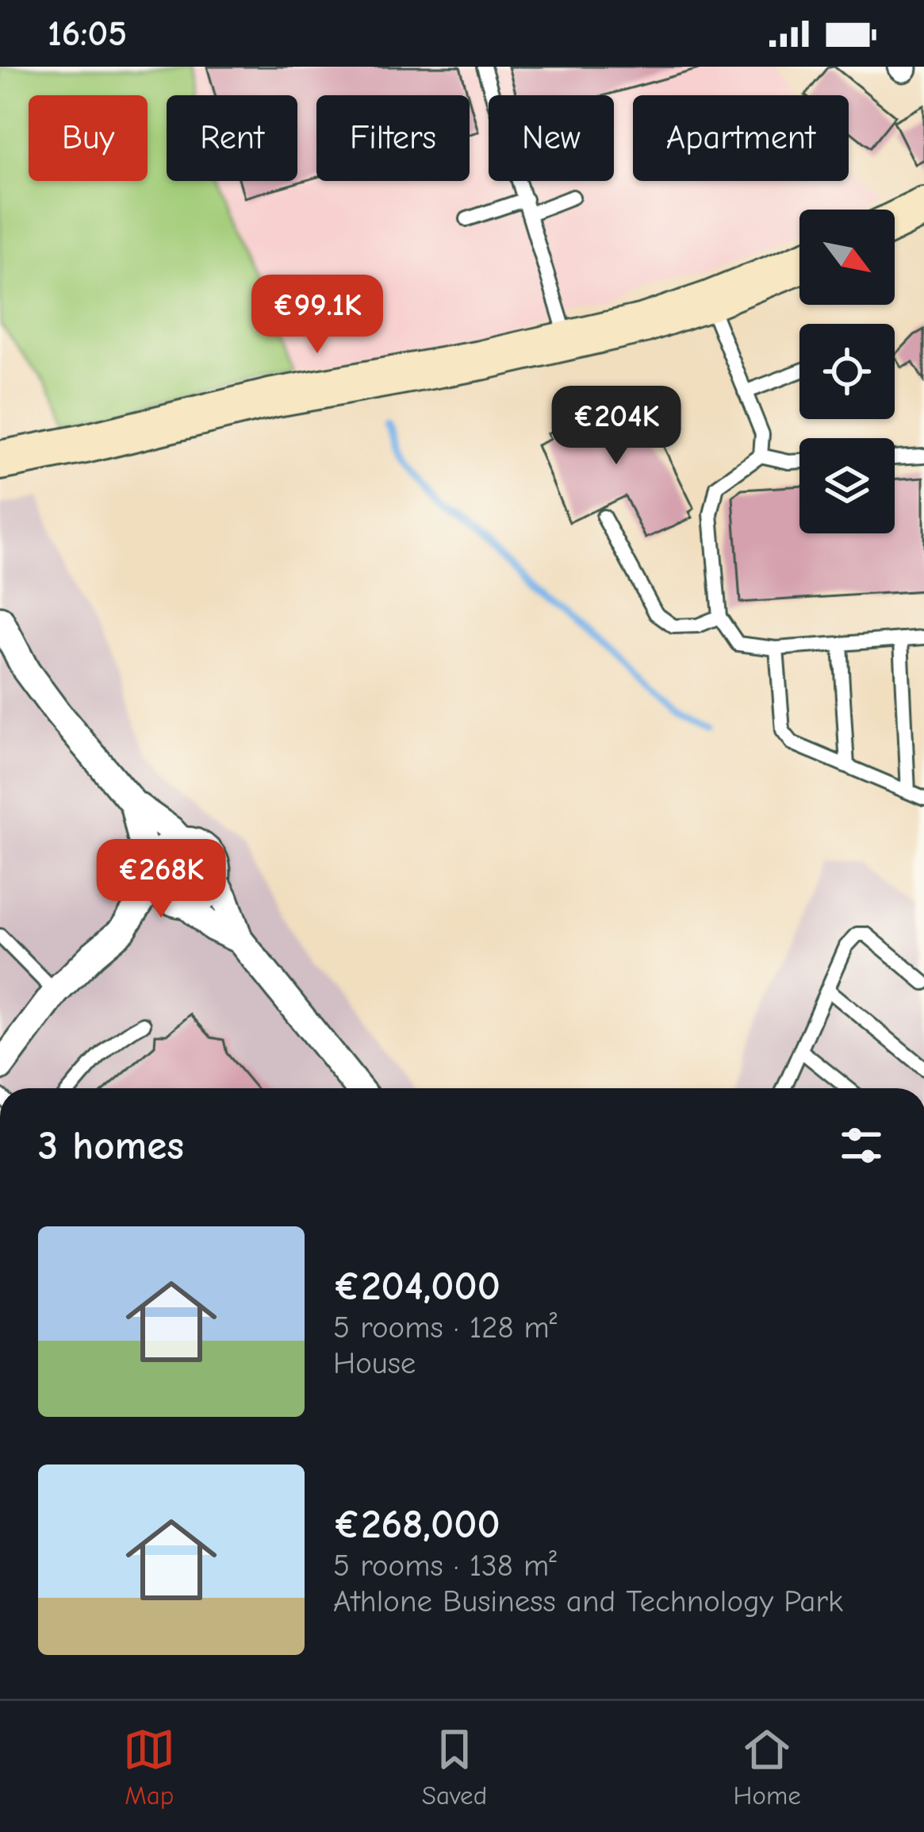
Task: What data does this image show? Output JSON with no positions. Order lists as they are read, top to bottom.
{
  "north": "bottom right",
  "page": {
    "status": "16:05",
    "chip": [
      "Buy",
      "Rent",
      "Filters",
      "New",
      "Apartment"
    ],
    "price": ["€99.1K", "€204K", "€268K"],
    "heading": "3 homes",
    "list": [
      {
        "name": "€204,000",
        "note": "5 rooms · 128 m² · House"
      },
      {
        "name": "€268,000",
        "note": "5 rooms · 138 m² · Athlone Business and Technology Park"
      }
    ],
    "tabs": ["Map", "Saved", "Home"]
  }
}
